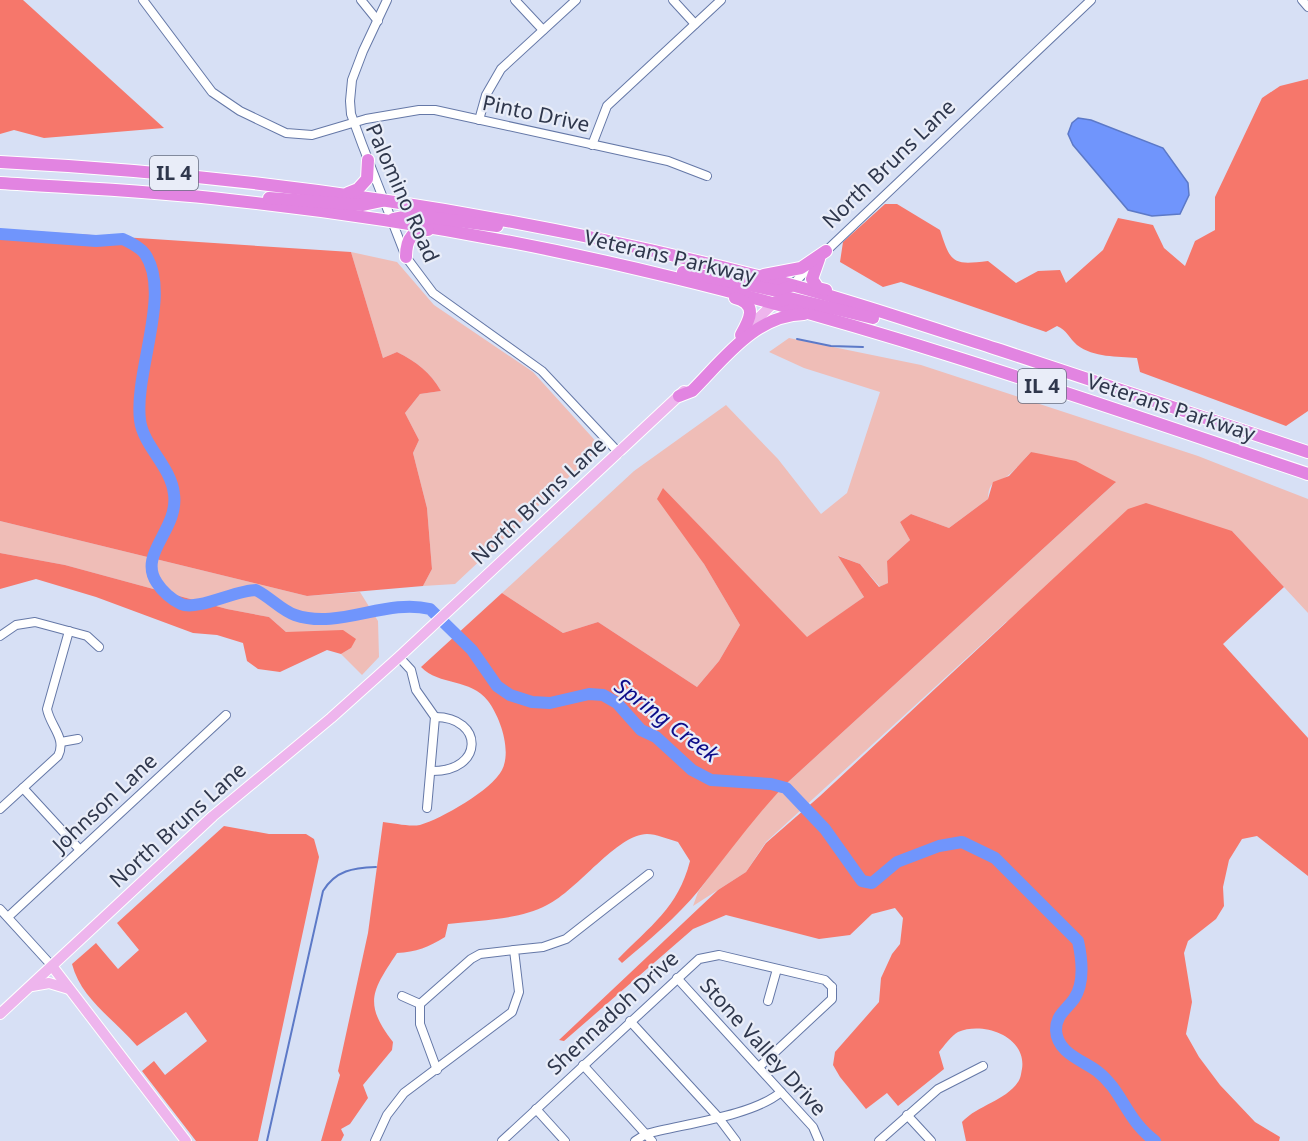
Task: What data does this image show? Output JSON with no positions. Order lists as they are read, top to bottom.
{
  "streets": {
    "highway": ["IL 4", "Veterans Parkway"],
    "main road": ["North Bruns Lane"],
    "street": [
      "Pinto Drive",
      "Palomino Road",
      "Johnson Lane",
      "Shennadoh Drive",
      "Stone Valley Drive"
    ]
  },
  "crossings": [
    ["Pinto Drive", "Palomino Road"],
    ["North Bruns Lane", "Palomino Road"],
    ["North Bruns Lane", "Veterans Parkway"],
    ["Palomino Road", "Veterans Parkway"],
    ["Shennadoh Drive", "Stone Valley Drive"]
  ],
  "water": ["Spring Creek"]
}
